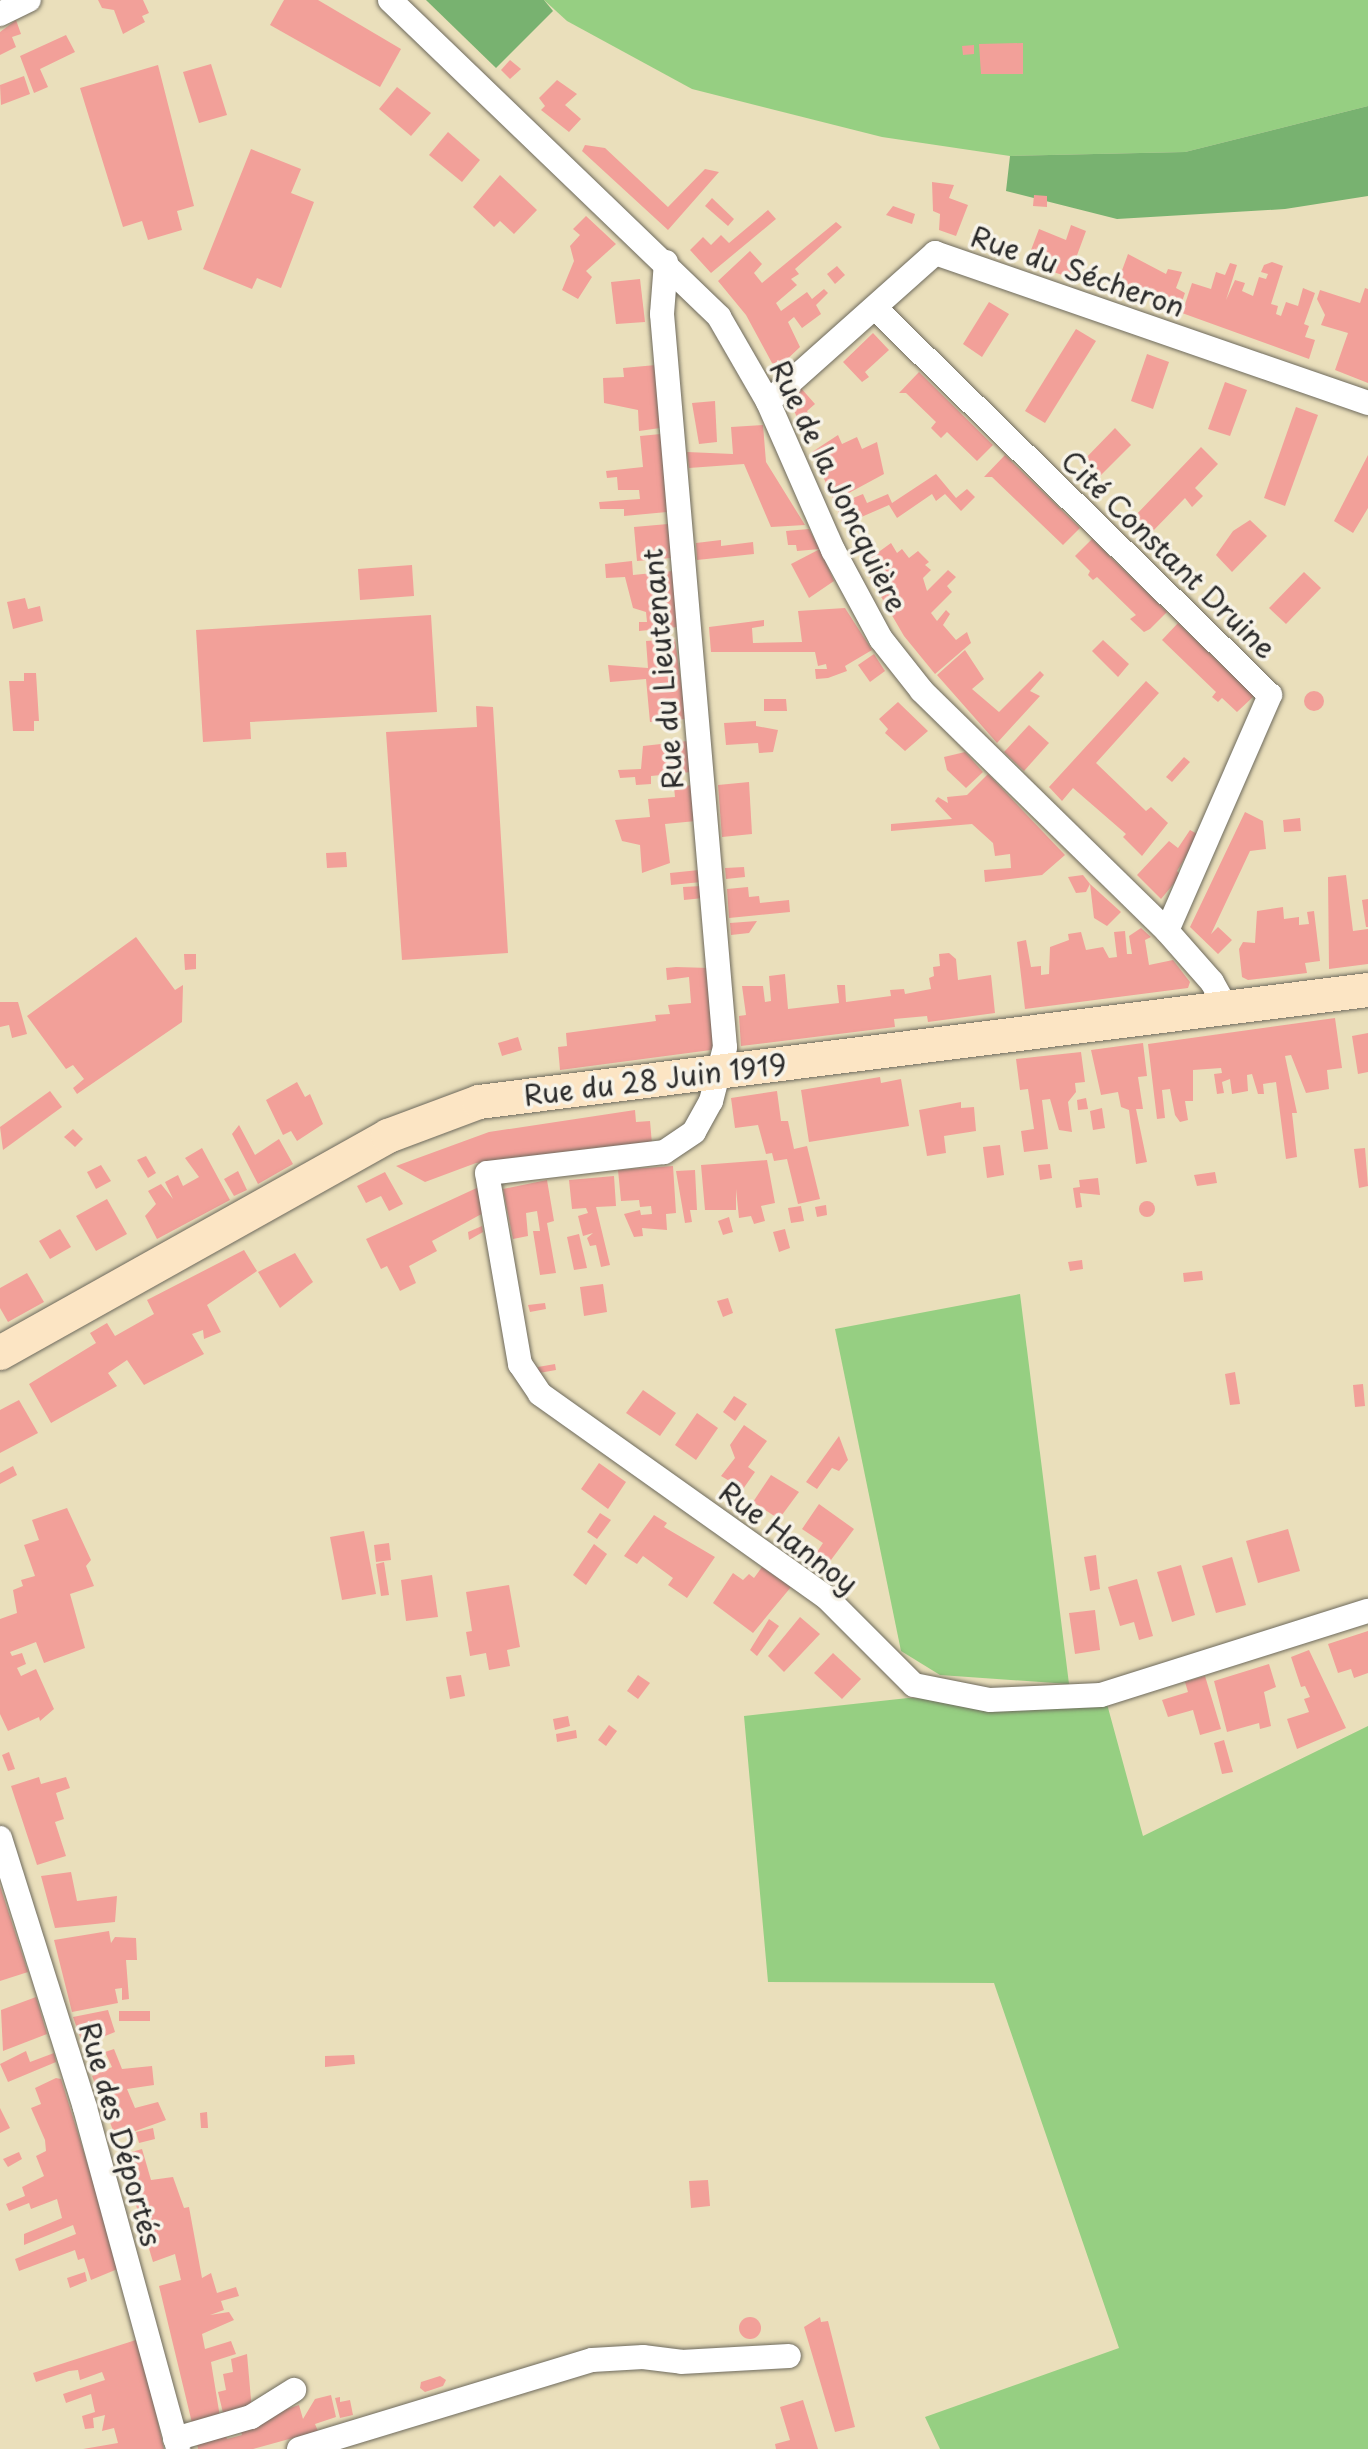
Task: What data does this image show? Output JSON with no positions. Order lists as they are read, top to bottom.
{
  "streets": {
    "main road": ["Rue du 28 Juin 1919"],
    "street": [
      "Rue du Sécheron",
      "Rue de la Joncquière",
      "Cité Constant Druine",
      "Rue du Lieutenant",
      "Rue Hannoy",
      "Rue des Déportés"
    ]
  },
  "crossings": [
    ["Rue du Sécheron", "Rue de la Joncquière"],
    ["Rue du Sécheron", "Cité Constant Druine"],
    ["Rue de la Joncquière", "Cité Constant Druine"],
    ["Rue de la Joncquière", "Rue du Lieutenant"],
    ["Rue de la Joncquière", "Rue du 28 Juin 1919"],
    ["Rue du Lieutenant", "Rue du 28 Juin 1919"],
    ["Rue du Lieutenant", "Rue Hannoy"]
  ]
}
